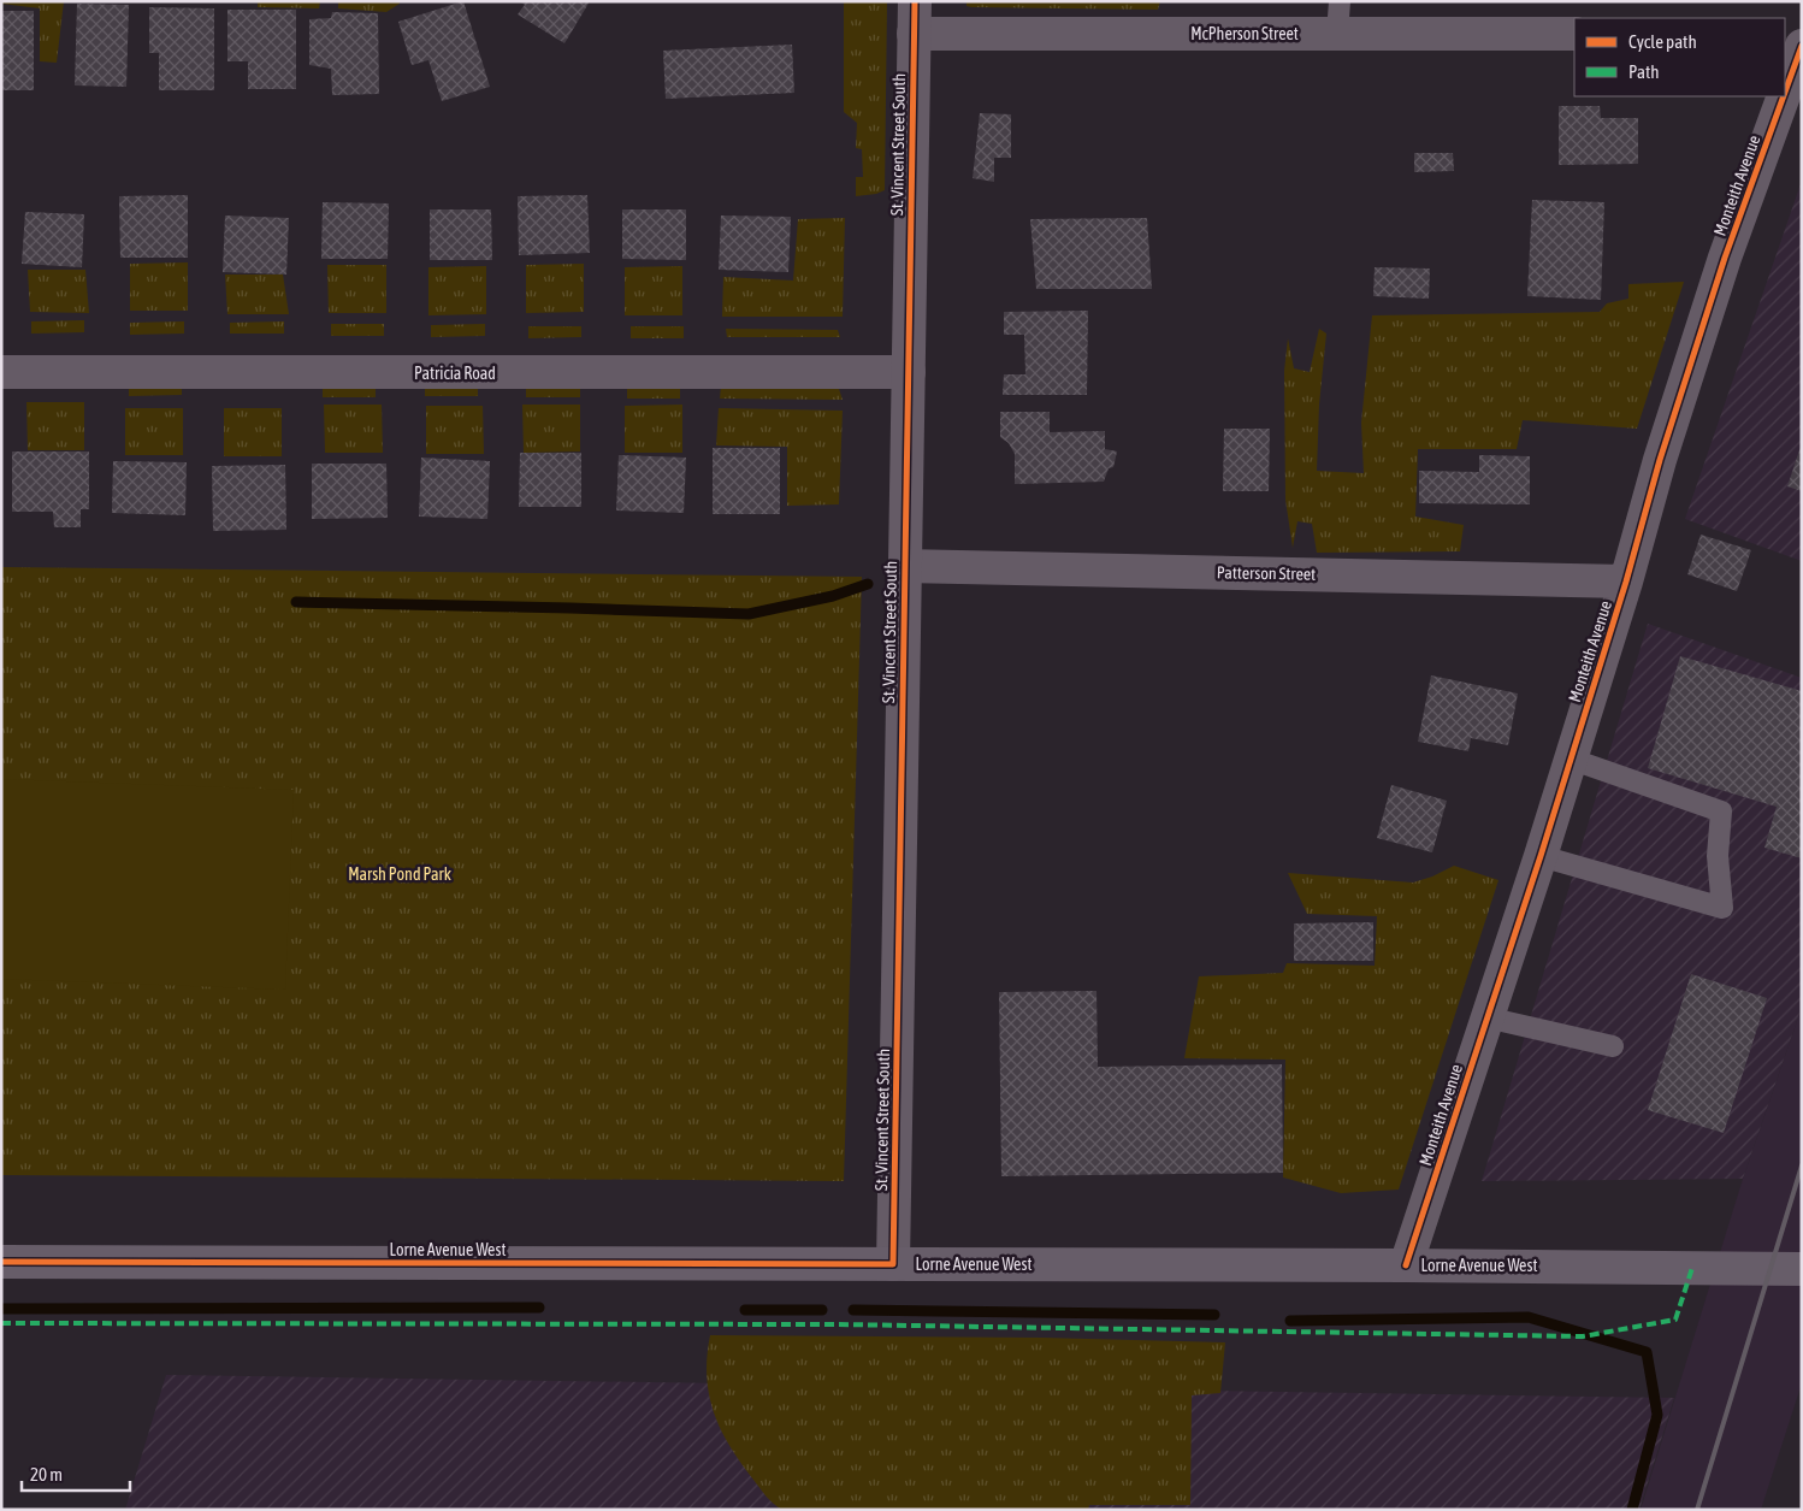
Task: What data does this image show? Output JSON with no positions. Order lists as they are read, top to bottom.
{
  "streets": {
    "main road": ["Lorne Avenue West"],
    "street": [
      "McPherson Street",
      "St. Vincent Street South",
      "Monteith Avenue",
      "Patricia Road",
      "Patterson Street"
    ]
  },
  "crossings": [
    ["McPherson Street", "St. Vincent Street South"],
    ["St. Vincent Street South", "Patricia Road"],
    ["St. Vincent Street South", "Patterson Street"],
    ["St. Vincent Street South", "Lorne Avenue West"],
    ["Monteith Avenue", "Patterson Street"],
    ["Monteith Avenue", "Lorne Avenue West"]
  ],
  "parks": ["Marsh Pond Park"],
  "legend": ["Cycle path", "Path"],
  "scale_bar": "20 m"
}
